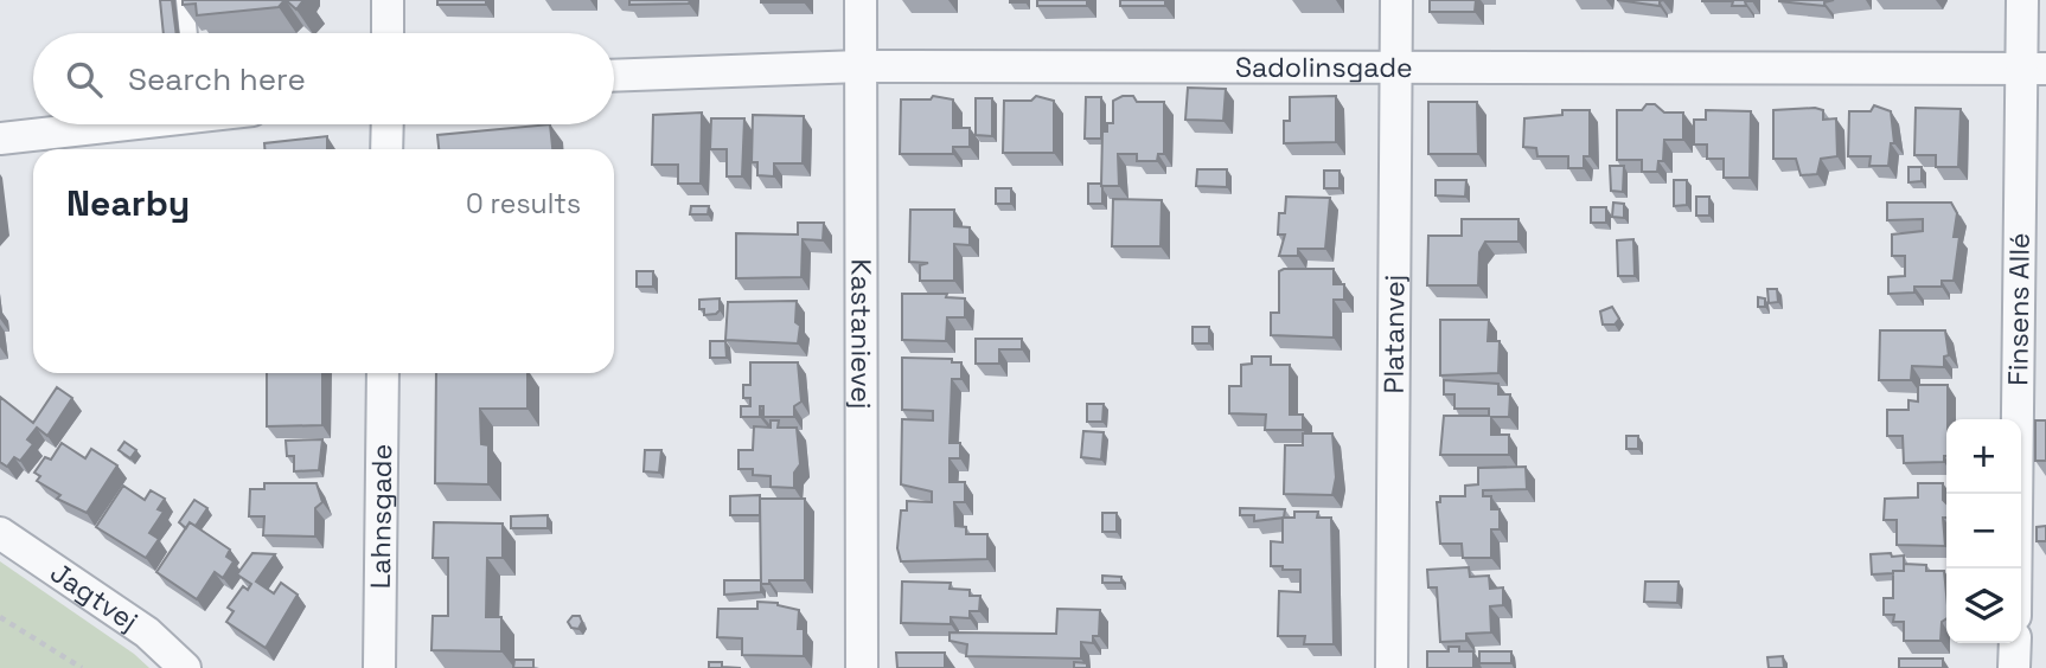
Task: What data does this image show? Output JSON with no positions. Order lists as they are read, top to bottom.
{
  "streets": {
    "street": [
      "Sadolinsgade",
      "Finsens Allé",
      "Kastanievej",
      "Platanvej",
      "Lahnsgade",
      "Jagtvej"
    ]
  },
  "crossings": [
    ["Sadolinsgade", "Finsens Allé"],
    ["Sadolinsgade", "Kastanievej"],
    ["Sadolinsgade", "Platanvej"]
  ],
  "page": {
    "search": "Search here",
    "heading": ["Nearby", "0 results"],
    "map_buttons": ["+", "−"]
  }
}
